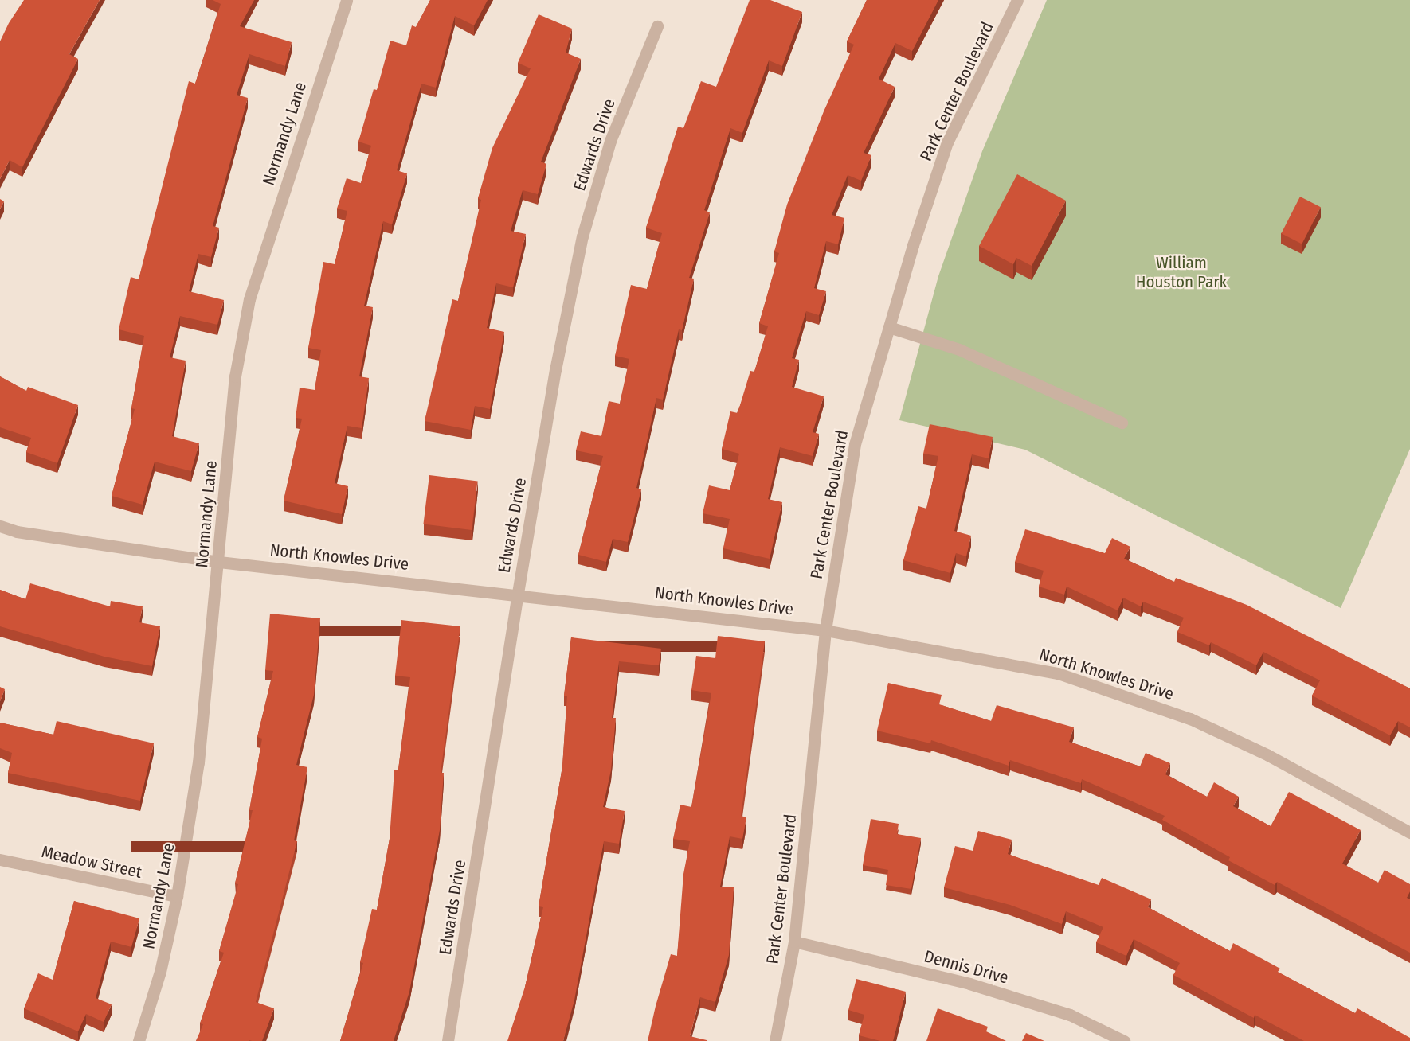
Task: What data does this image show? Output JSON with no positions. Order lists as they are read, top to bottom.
{
  "streets": {
    "street": [
      "Park Center Boulevard",
      "Normandy Lane",
      "Edwards Drive",
      "North Knowles Drive",
      "Meadow Street",
      "Dennis Drive"
    ]
  },
  "crossings": [
    ["Park Center Boulevard", "North Knowles Drive"],
    ["Park Center Boulevard", "Dennis Drive"],
    ["Normandy Lane", "North Knowles Drive"],
    ["Normandy Lane", "Meadow Street"],
    ["Edwards Drive", "North Knowles Drive"]
  ],
  "parks": ["William Houston Park"]
}
